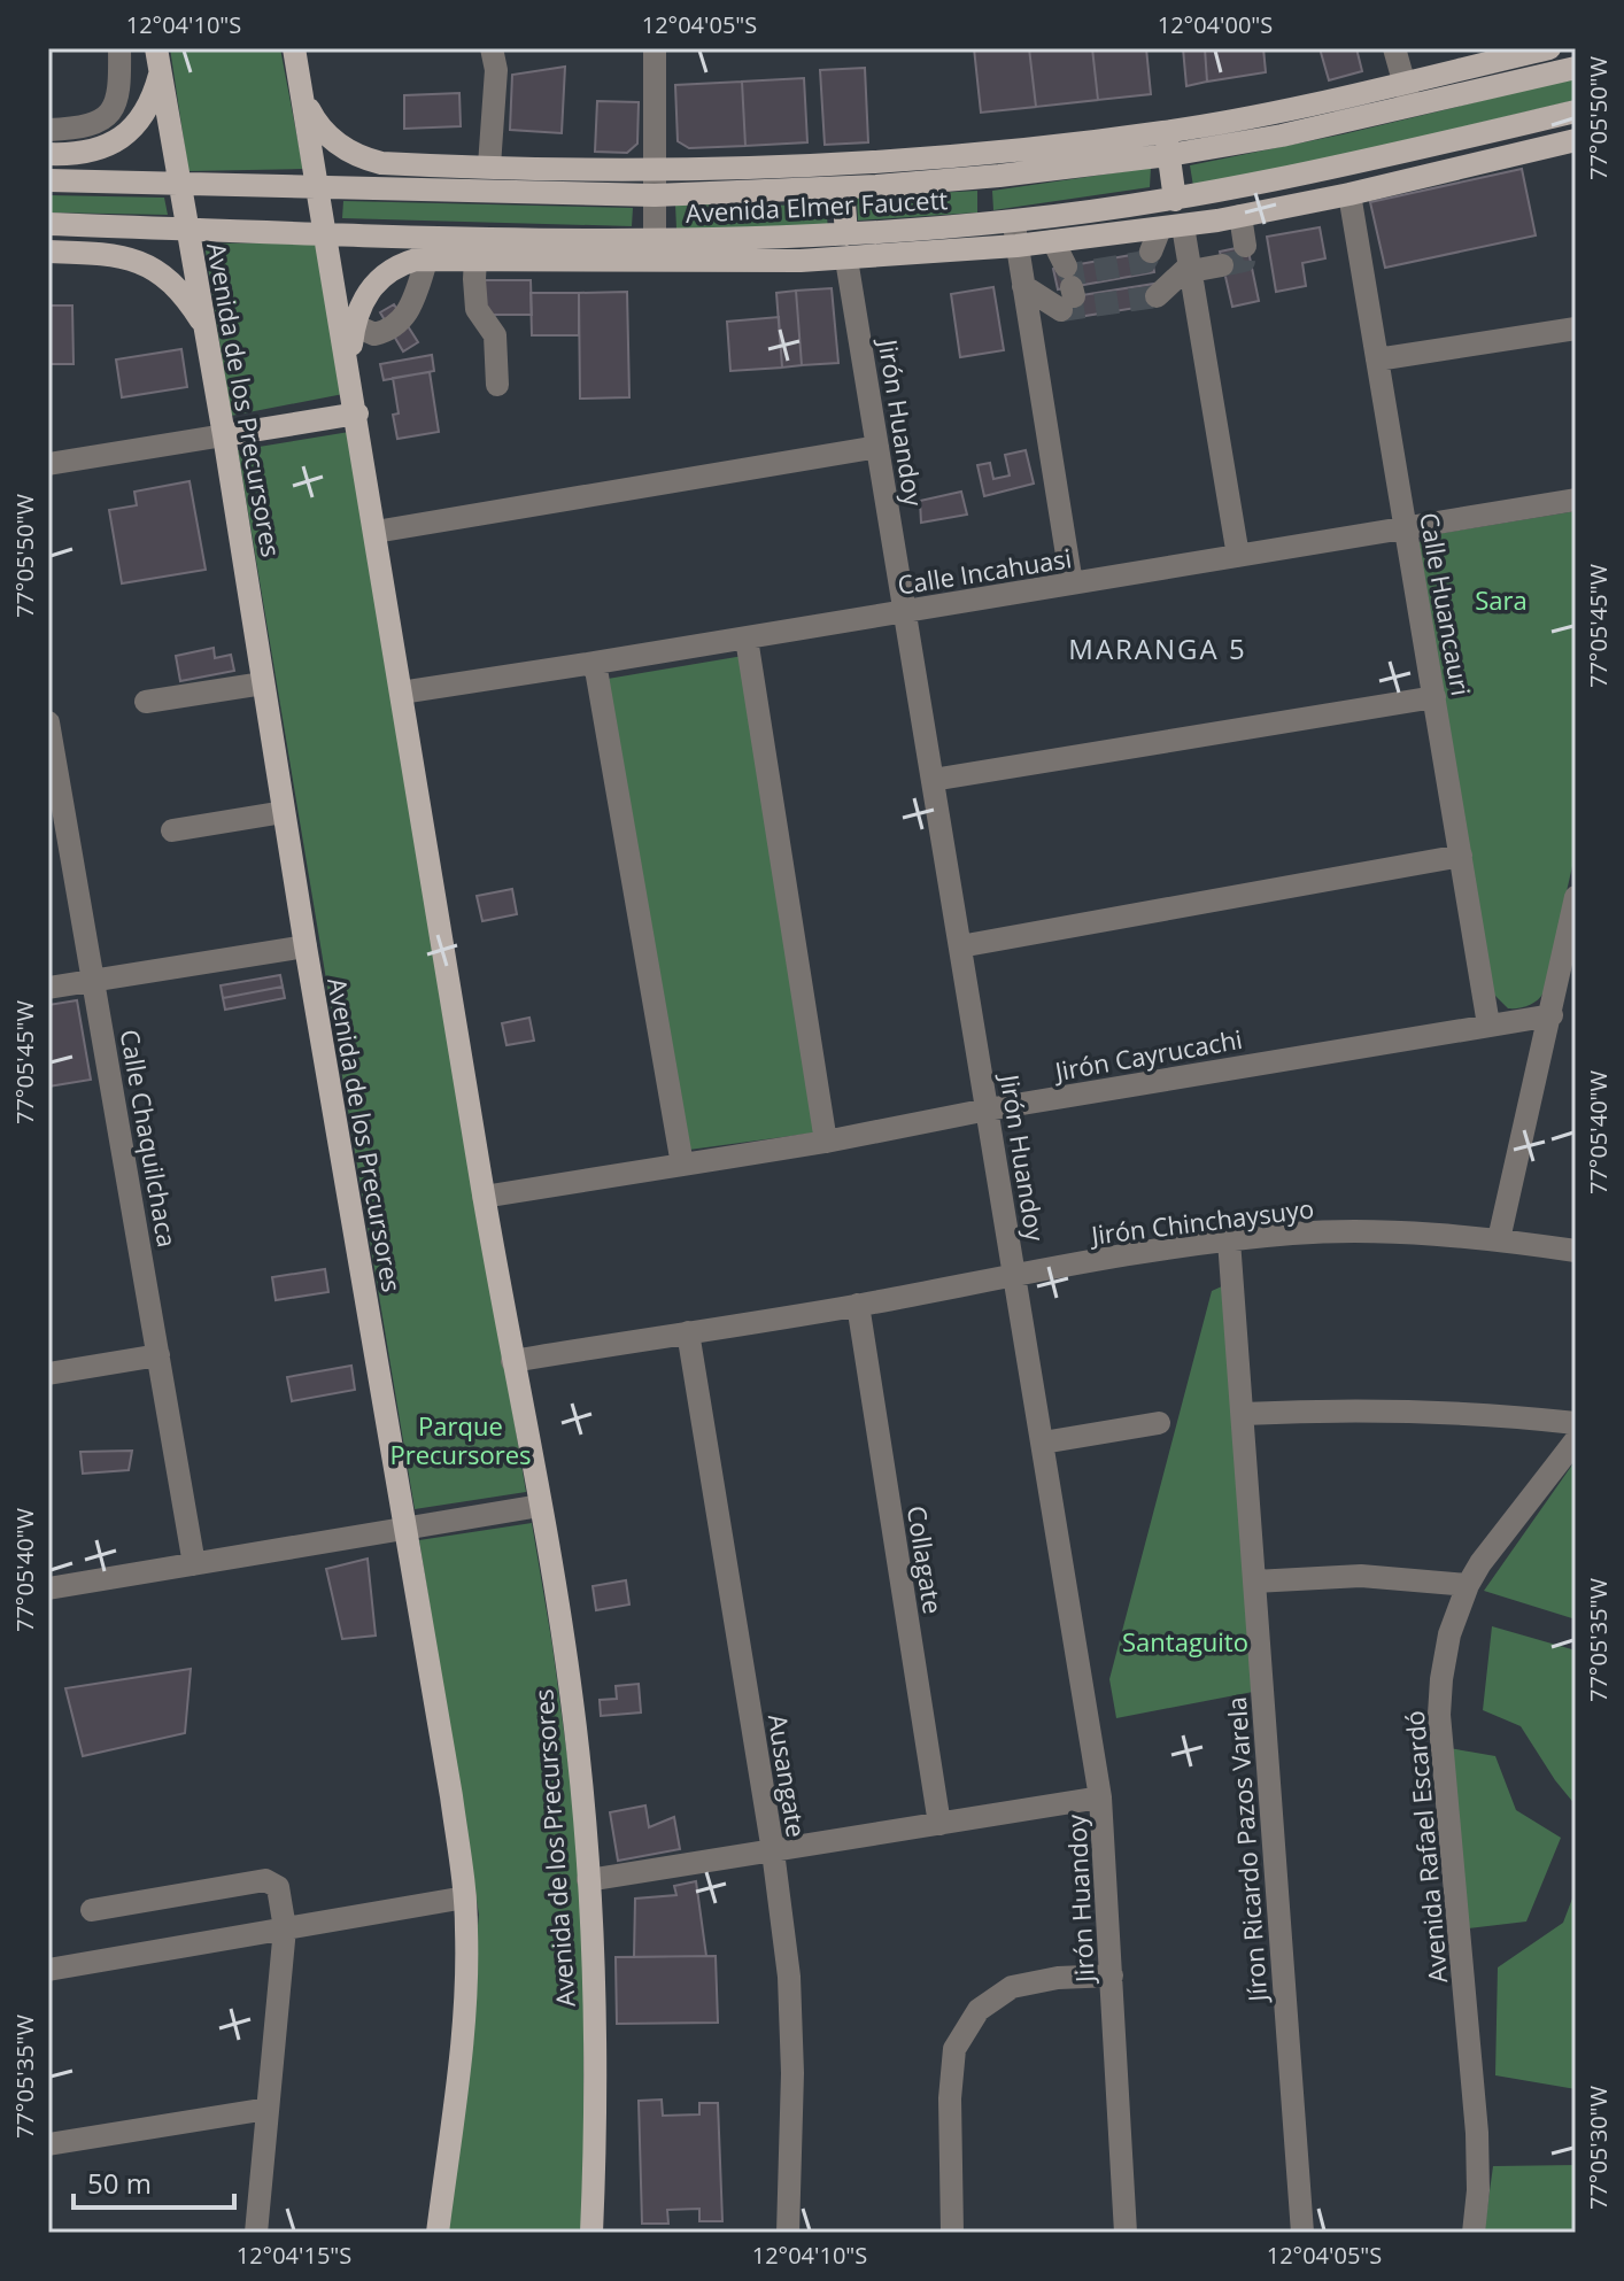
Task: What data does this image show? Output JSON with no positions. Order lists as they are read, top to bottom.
{
  "streets": {
    "main road": ["Avenida Elmer Faucett", "Avenida de los Precursores"],
    "street": [
      "Jirón Huandoy",
      "Calle Incahuasi",
      "Calle Huancauri",
      "Jirón Cayrucachi",
      "Calle Chaquilchaca",
      "Jirón Chinchaysuyo",
      "Collagate",
      "Ausangate",
      "Avenida Rafael Escardó",
      "Jíron Ricardo Pazos Varela"
    ]
  },
  "crossings": [
    ["Avenida Elmer Faucett", "Avenida de los Precursores"],
    ["Avenida Elmer Faucett", "Jirón Huandoy"],
    ["Avenida Elmer Faucett", "Calle Huancauri"],
    ["Avenida de los Precursores", "Calle Incahuasi"],
    ["Avenida de los Precursores", "Jirón Cayrucachi"],
    ["Avenida de los Precursores", "Jirón Chinchaysuyo"],
    ["Jirón Huandoy", "Calle Incahuasi"],
    ["Jirón Huandoy", "Jirón Cayrucachi"],
    ["Jirón Huandoy", "Jirón Chinchaysuyo"],
    ["Calle Incahuasi", "Calle Huancauri"],
    ["Calle Huancauri", "Jirón Cayrucachi"],
    ["Jirón Chinchaysuyo", "Collagate"],
    ["Jirón Chinchaysuyo", "Ausangate"],
    ["Jirón Chinchaysuyo", "Jíron Ricardo Pazos Varela"]
  ],
  "districts": ["MARANGA 5"],
  "parks": ["Sara", "Parque Precursores", "Santaguito"],
  "scale_bar": "50 m",
  "coordinates": [
    "12°04'10\"S",
    "12°04'05\"S",
    "12°04'00\"S",
    "77°05'50\"W",
    "77°05'45\"W",
    "77°05'40\"W",
    "77°05'35\"W",
    "77°05'30\"W",
    "12°04'15\"S"
  ]
}
